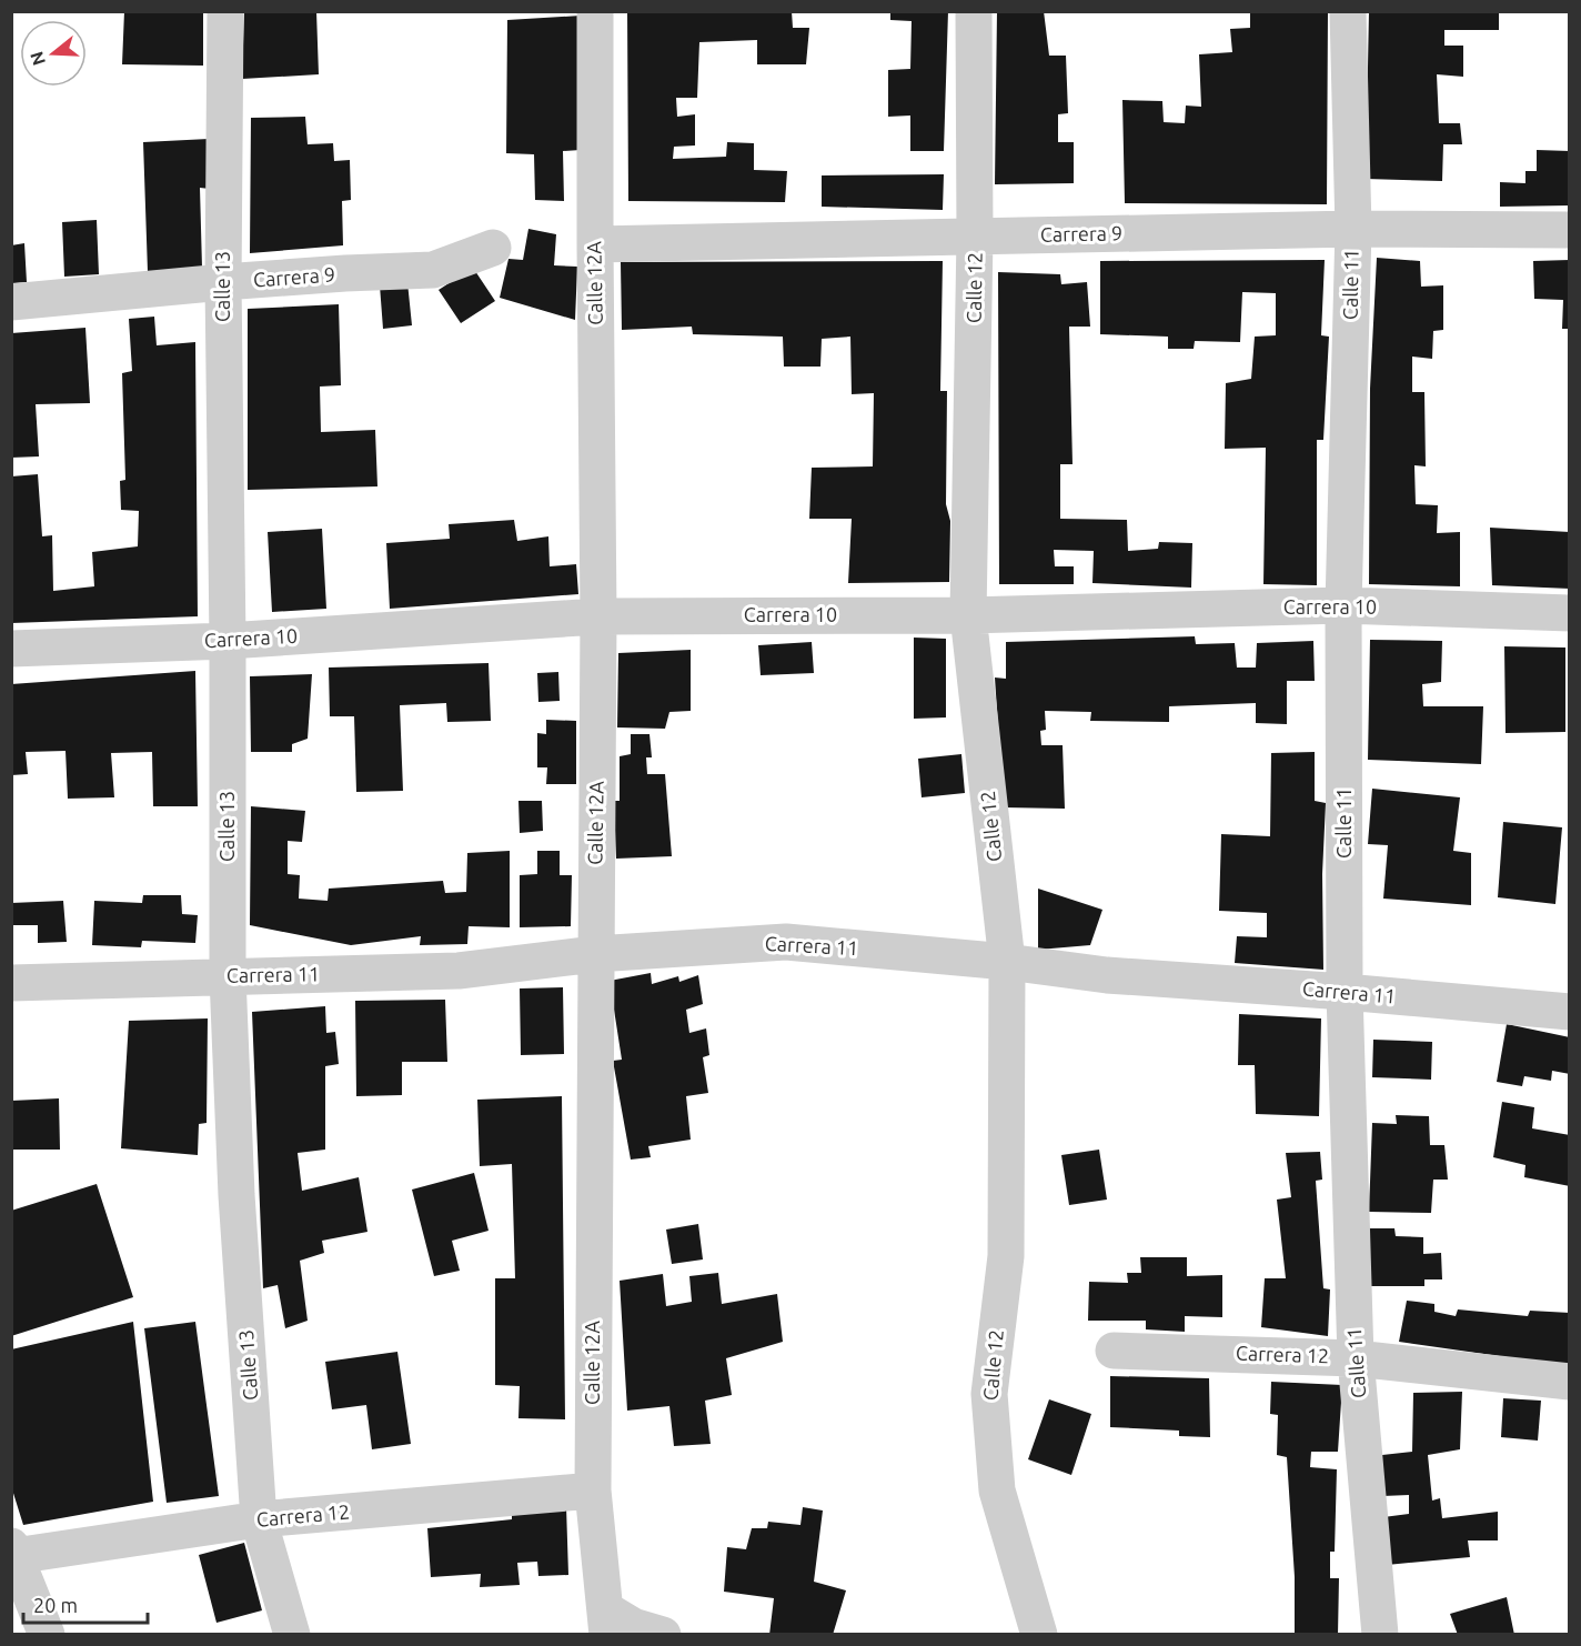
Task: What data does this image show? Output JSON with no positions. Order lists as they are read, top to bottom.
{
  "streets": {
    "street": [
      "Carrera 9",
      "Calle 12A",
      "Calle 11",
      "Calle 13",
      "Calle 12",
      "Carrera 10",
      "Carrera 11",
      "Carrera 12"
    ]
  },
  "crossings": [
    ["Carrera 9", "Calle 12A"],
    ["Carrera 9", "Calle 11"],
    ["Carrera 9", "Calle 13"],
    ["Carrera 9", "Calle 12"],
    ["Calle 12A", "Carrera 10"],
    ["Calle 12A", "Carrera 11"],
    ["Calle 12A", "Carrera 12"],
    ["Calle 11", "Carrera 10"],
    ["Calle 11", "Carrera 11"],
    ["Calle 11", "Carrera 12"],
    ["Calle 13", "Carrera 10"],
    ["Calle 13", "Carrera 11"],
    ["Calle 13", "Carrera 12"],
    ["Calle 12", "Carrera 10"],
    ["Calle 12", "Carrera 11"]
  ],
  "scale_bar": "20 m",
  "north": "left"
}
